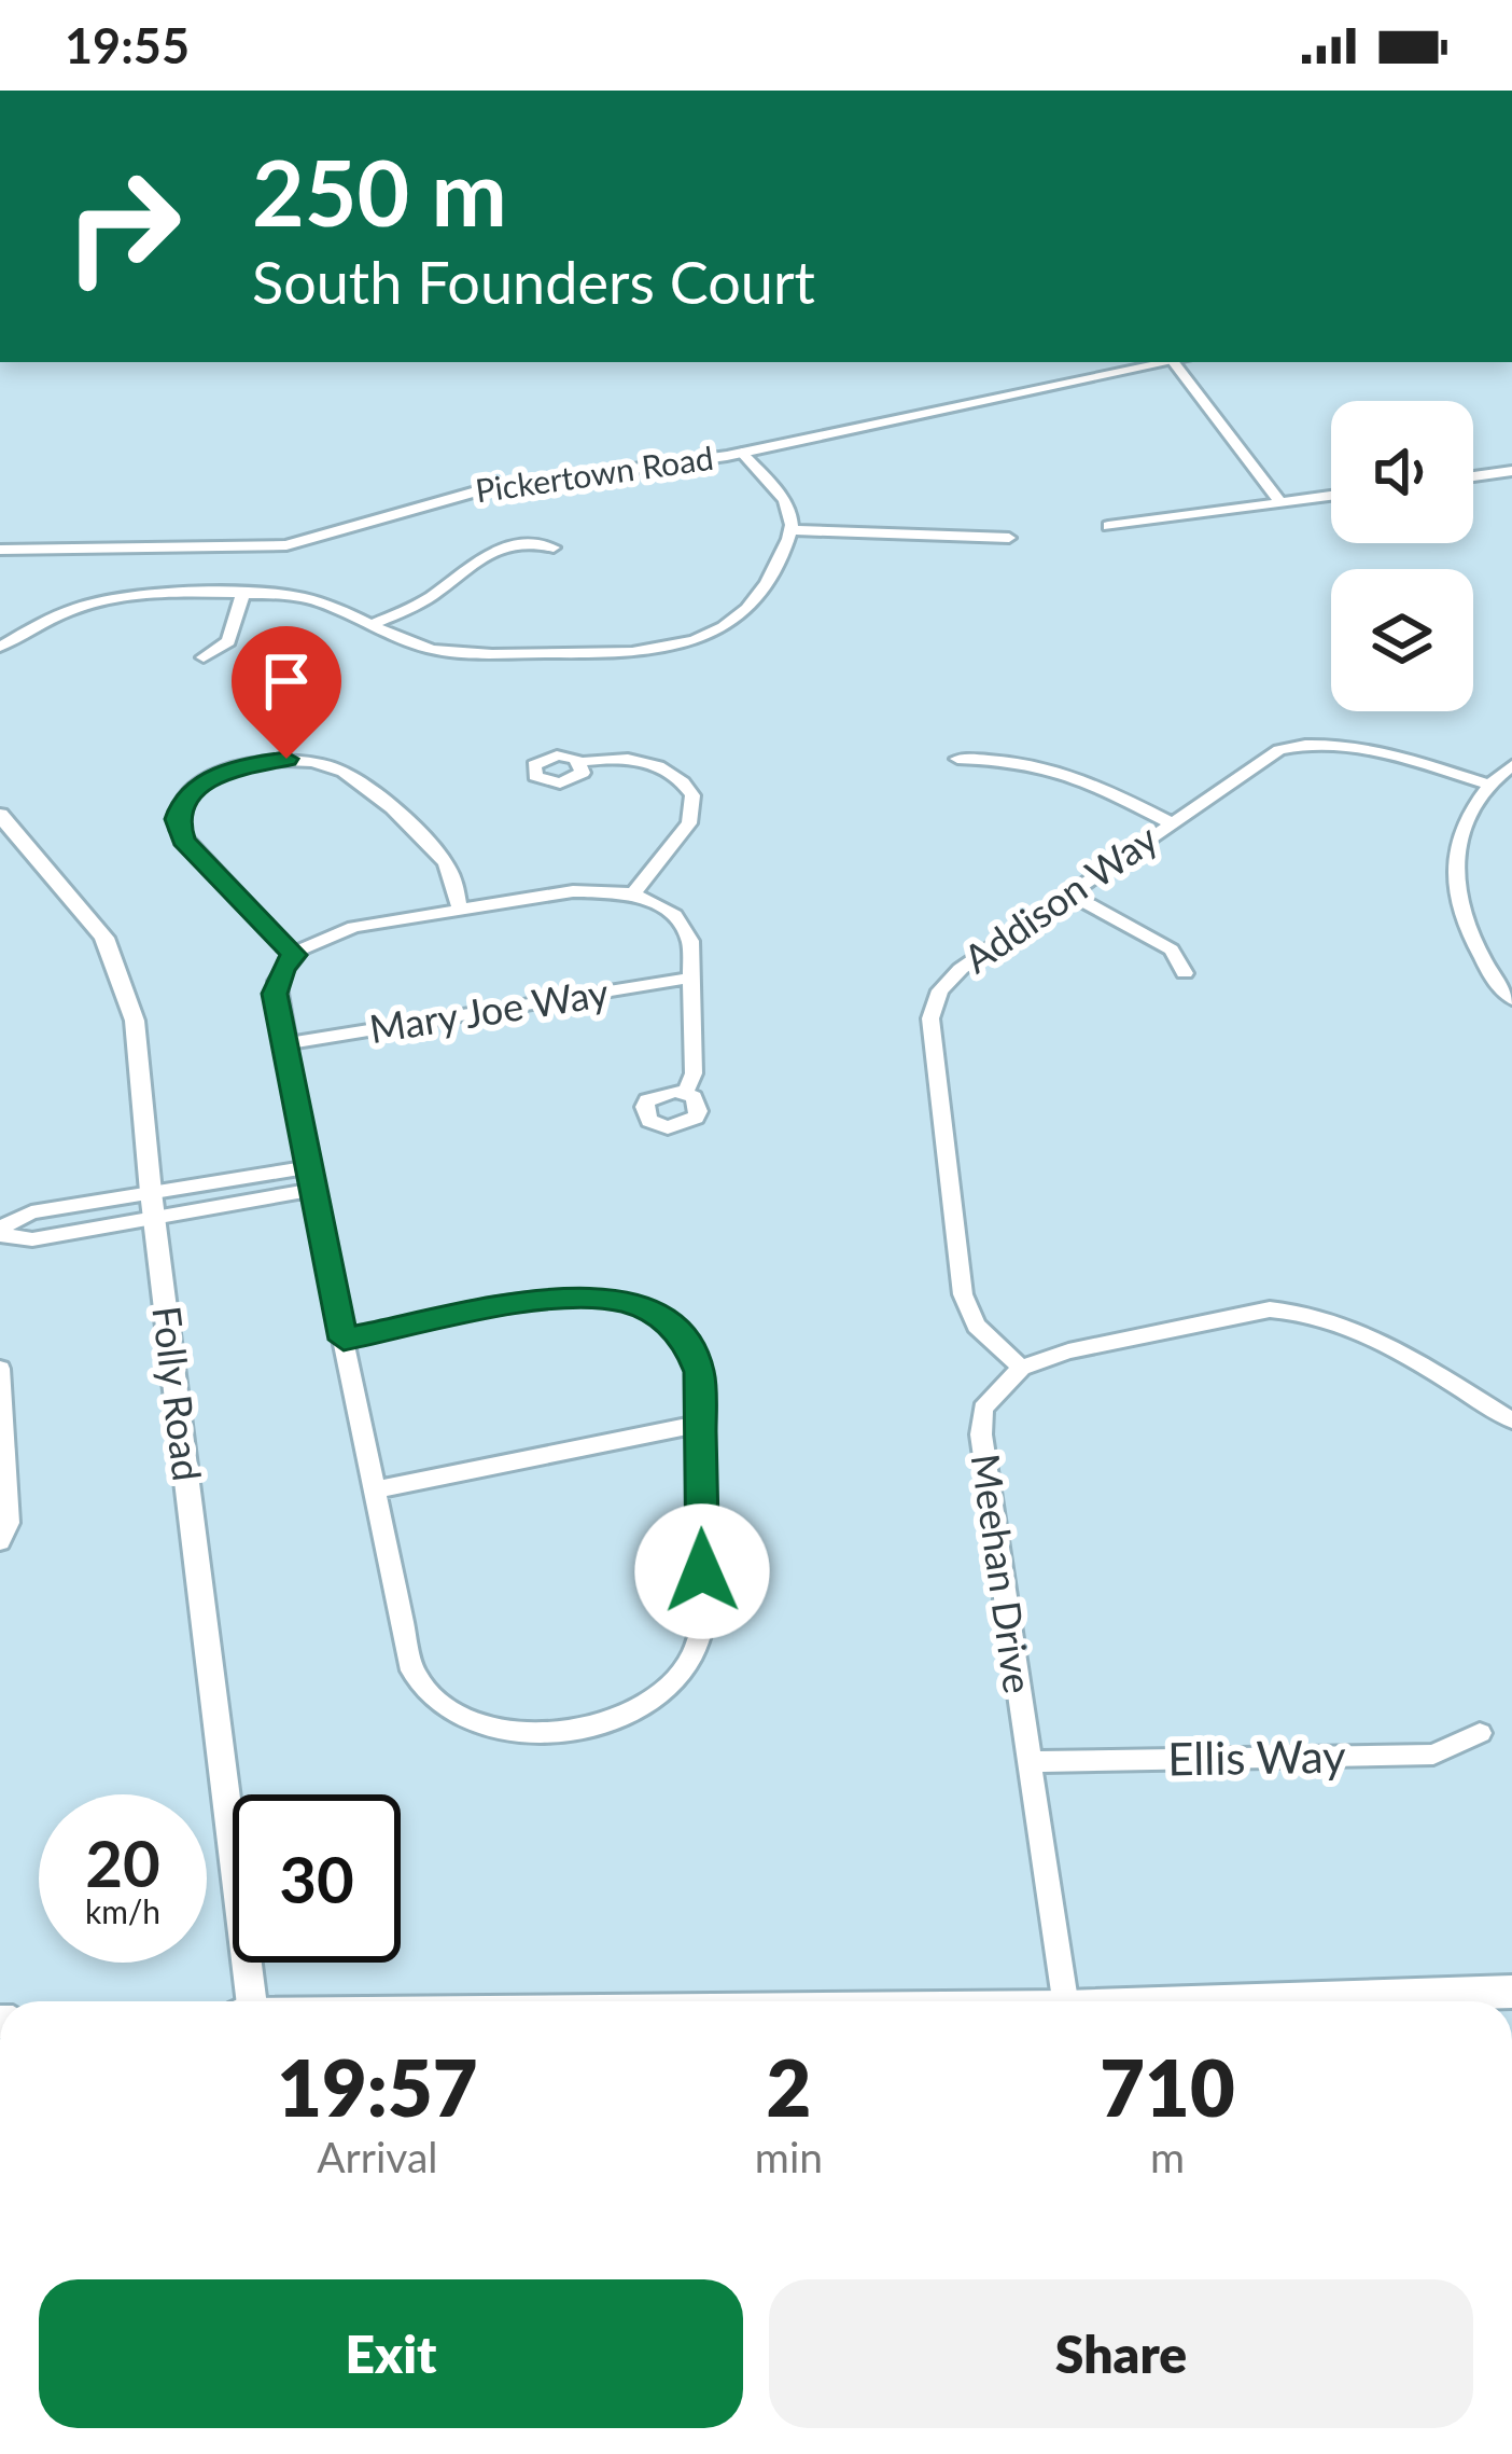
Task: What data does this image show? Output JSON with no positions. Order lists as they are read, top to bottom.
{
  "streets": {
    "street": [
      "Pickertown Road",
      "Addison Way",
      "Mary Joe Way",
      "Folly Road",
      "Meehan Drive",
      "Ellis Way"
    ]
  },
  "crossings": [
    ["Addison Way", "Meehan Drive"],
    ["Meehan Drive", "Ellis Way"]
  ],
  "page": {
    "status": "19:55",
    "turn": ["250 m", "South Founders Court"],
    "speed": "20 km/h",
    "limit": "30",
    "eta": [
      "19:57",
      "Arrival",
      "2",
      "min",
      "710",
      "m"
    ],
    "buttons": ["Exit", "Share"]
  }
}
